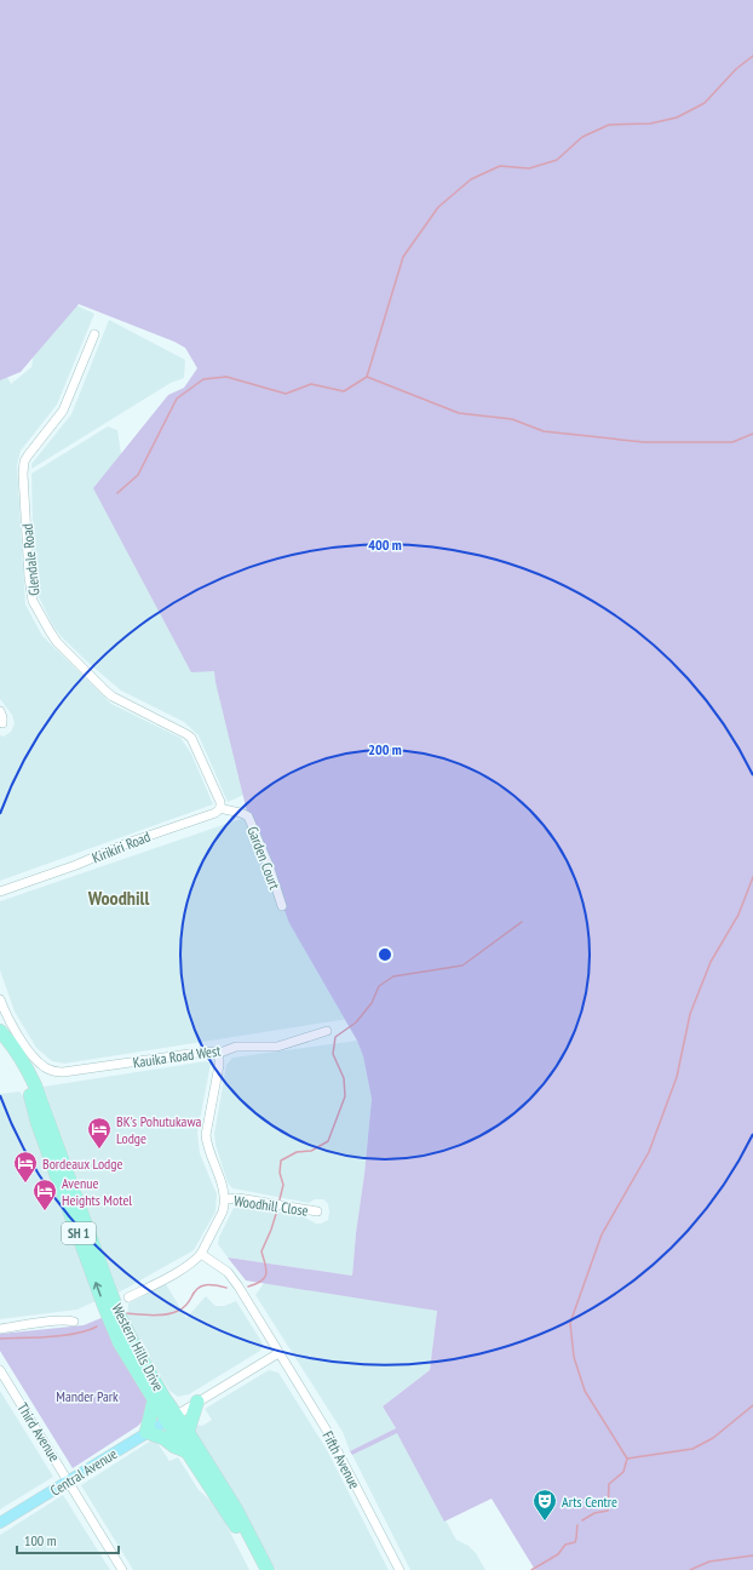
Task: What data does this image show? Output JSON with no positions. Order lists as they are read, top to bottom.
{
  "streets": {
    "highway": ["SH 1", "Western Hills Drive"],
    "main road": ["Central Avenue"],
    "street": [
      "Glendale Road",
      "Kirikiri Road",
      "Garden Court",
      "Kauika Road West",
      "Woodhill Close",
      "Third Avenue",
      "Fifth Avenue"
    ]
  },
  "crossings": [
    ["Glendale Road", "Kirikiri Road"],
    ["Glendale Road", "Garden Court"],
    ["Kirikiri Road", "Garden Court"],
    ["Western Hills Drive", "Central Avenue"],
    ["Third Avenue", "Central Avenue"]
  ],
  "districts": ["Woodhill"],
  "parks": ["Mander Park"],
  "places": {
    "hotel": ["BK's Pohutukawa Lodge", "Bordeaux Lodge", "Avenue Heights Motel"],
    "theatre": ["Arts Centre"]
  },
  "scale_bar": "100 m",
  "rings": ["400 m", "200 m"]
}
